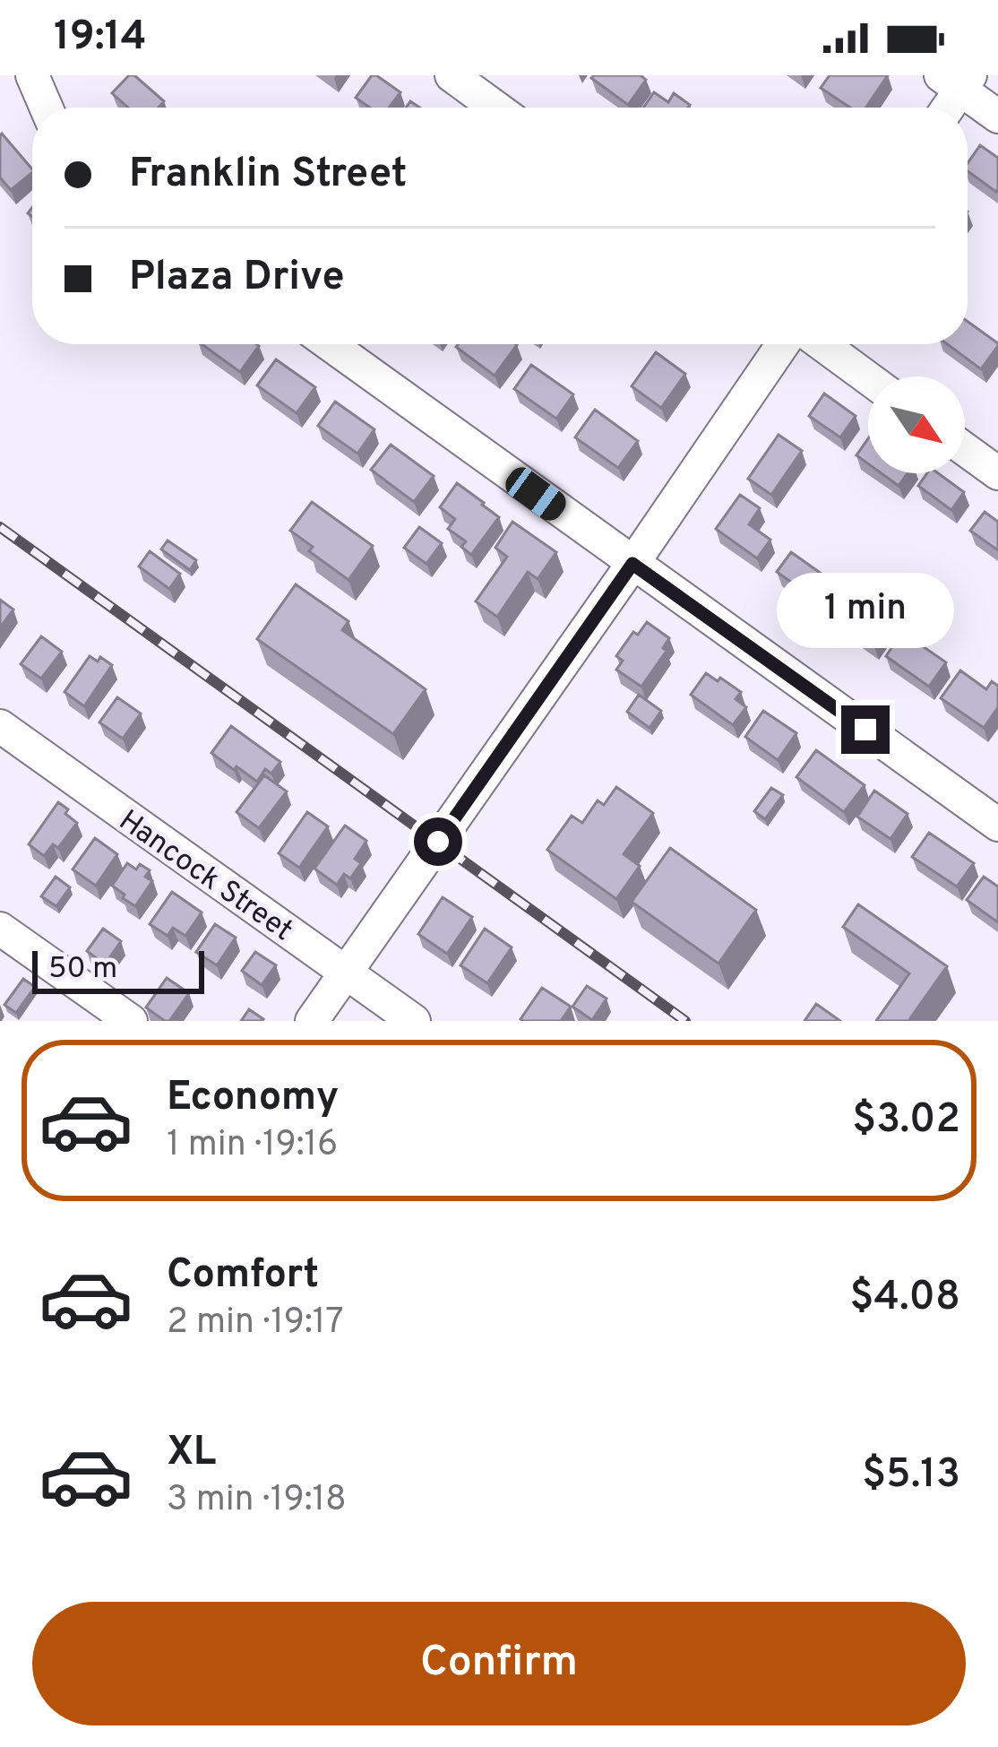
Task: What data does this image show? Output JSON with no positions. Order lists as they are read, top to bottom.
{
  "streets": {
    "street": ["Hancock Street"]
  },
  "scale_bar": "50 m",
  "north": "bottom right",
  "page": {
    "status": "19:14",
    "banner": ["Franklin Street", "Plaza Drive"],
    "bubble": "1 min",
    "scale": "50 m",
    "list": [
      {
        "name": "Economy",
        "note": "1 min · 19:16",
        "value": "$3.02"
      },
      {
        "name": "Comfort",
        "note": "2 min · 19:17",
        "value": "$4.08"
      },
      {
        "name": "XL",
        "note": "3 min · 19:18",
        "value": "$5.13"
      }
    ],
    "buttons": "Confirm"
  }
}
